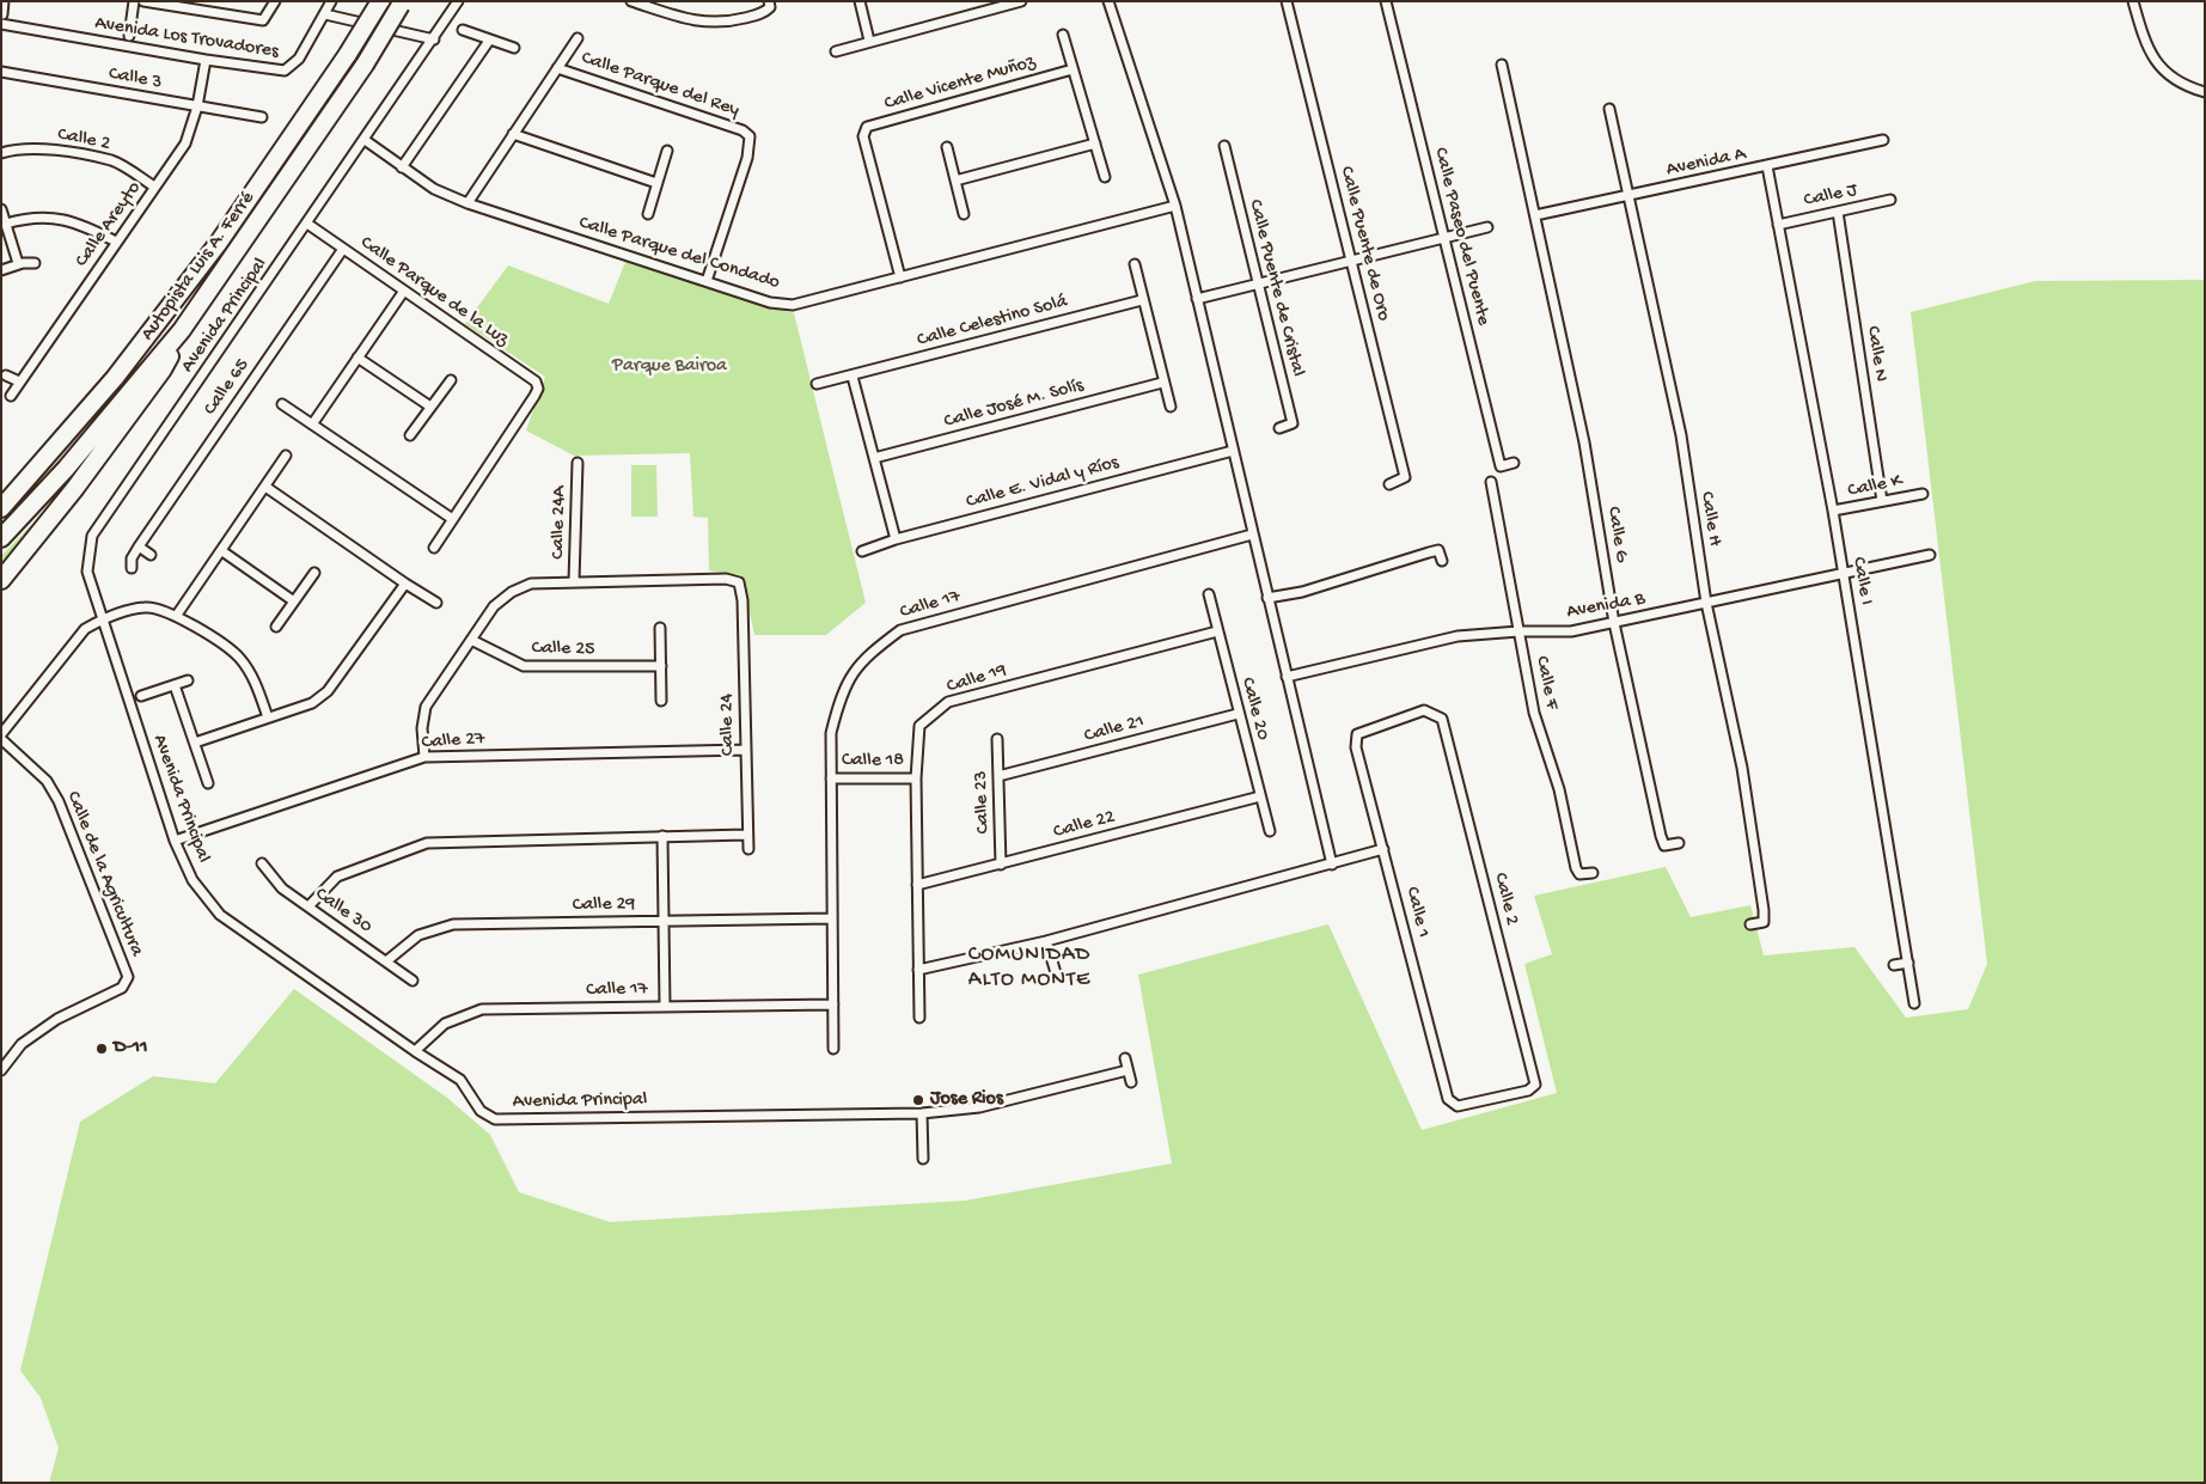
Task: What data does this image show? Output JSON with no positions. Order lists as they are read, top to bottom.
{
  "streets": {
    "highway": ["Autopista Luis A. Ferré"],
    "street": [
      "Avenida Los Trovadores",
      "Calle 3",
      "Calle Vicente Muñoz",
      "Calle Parque del Rey",
      "Calle 2",
      "Avenida A",
      "Calle J",
      "Calle Areyto",
      "Calle Paseo del Puente",
      "Calle Puente de Oro",
      "Calle Parque del Condado",
      "Calle Puente de Cristal",
      "Calle Parque de la Luz",
      "Avenida Principal",
      "Calle Celestino Solá",
      "Calle N",
      "Calle 65",
      "Calle José M. Solís",
      "Calle E. Vidal y Ríos",
      "Calle K",
      "Calle H",
      "Calle 24A",
      "Calle G",
      "Calle I",
      "Calle 17",
      "Avenida B",
      "Calle 25",
      "Calle 19",
      "Calle F",
      "Calle 20",
      "Calle 24",
      "Calle 21",
      "Calle 27",
      "Calle 18",
      "Calle 23",
      "Calle 22",
      "Calle de la Agricultura",
      "Calle 29",
      "Calle 30",
      "Calle 1"
    ]
  },
  "crossings": [
    ["Avenida Los Trovadores", "Calle Areyto"],
    ["Calle 3", "Calle Areyto"],
    ["Calle Vicente Muñoz", "Calle Parque del Condado"],
    ["Calle Parque del Rey", "Calle Parque del Condado"],
    ["Calle 2", "Calle Areyto"],
    ["Calle 2", "Calle 1"],
    ["Avenida A", "Calle H"],
    ["Avenida A", "Calle G"],
    ["Avenida A", "Calle I"],
    ["Calle J", "Calle N"],
    ["Calle J", "Calle I"],
    ["Calle Parque del Condado", "Avenida Principal"],
    ["Calle Parque de la Luz", "Avenida Principal"],
    ["Calle Parque de la Luz", "Calle 65"],
    ["Avenida Principal", "Calle 17"],
    ["Avenida Principal", "Calle 27"],
    ["Calle N", "Calle K"],
    ["Calle K", "Calle I"],
    ["Calle H", "Avenida B"],
    ["Calle 24A", "Calle 24"],
    ["Calle G", "Avenida B"],
    ["Calle I", "Avenida B"],
    ["Calle 17", "Calle 18"],
    ["Calle 17", "Calle 29"],
    ["Avenida B", "Calle F"],
    ["Calle 25", "Calle 24"],
    ["Calle 19", "Calle 20"],
    ["Calle 19", "Calle 18"],
    ["Calle 19", "Calle 22"],
    ["Calle 20", "Calle 21"],
    ["Calle 20", "Calle 22"],
    ["Calle 24", "Calle 27"],
    ["Calle 21", "Calle 23"],
    ["Calle 23", "Calle 22"],
    ["Calle 29", "Calle 30"]
  ],
  "districts": ["COMUNIDAD ALTO MONTE"],
  "parks": ["Parque Bairoa"],
  "places": ["D-11", "Jose Rios"]
}
